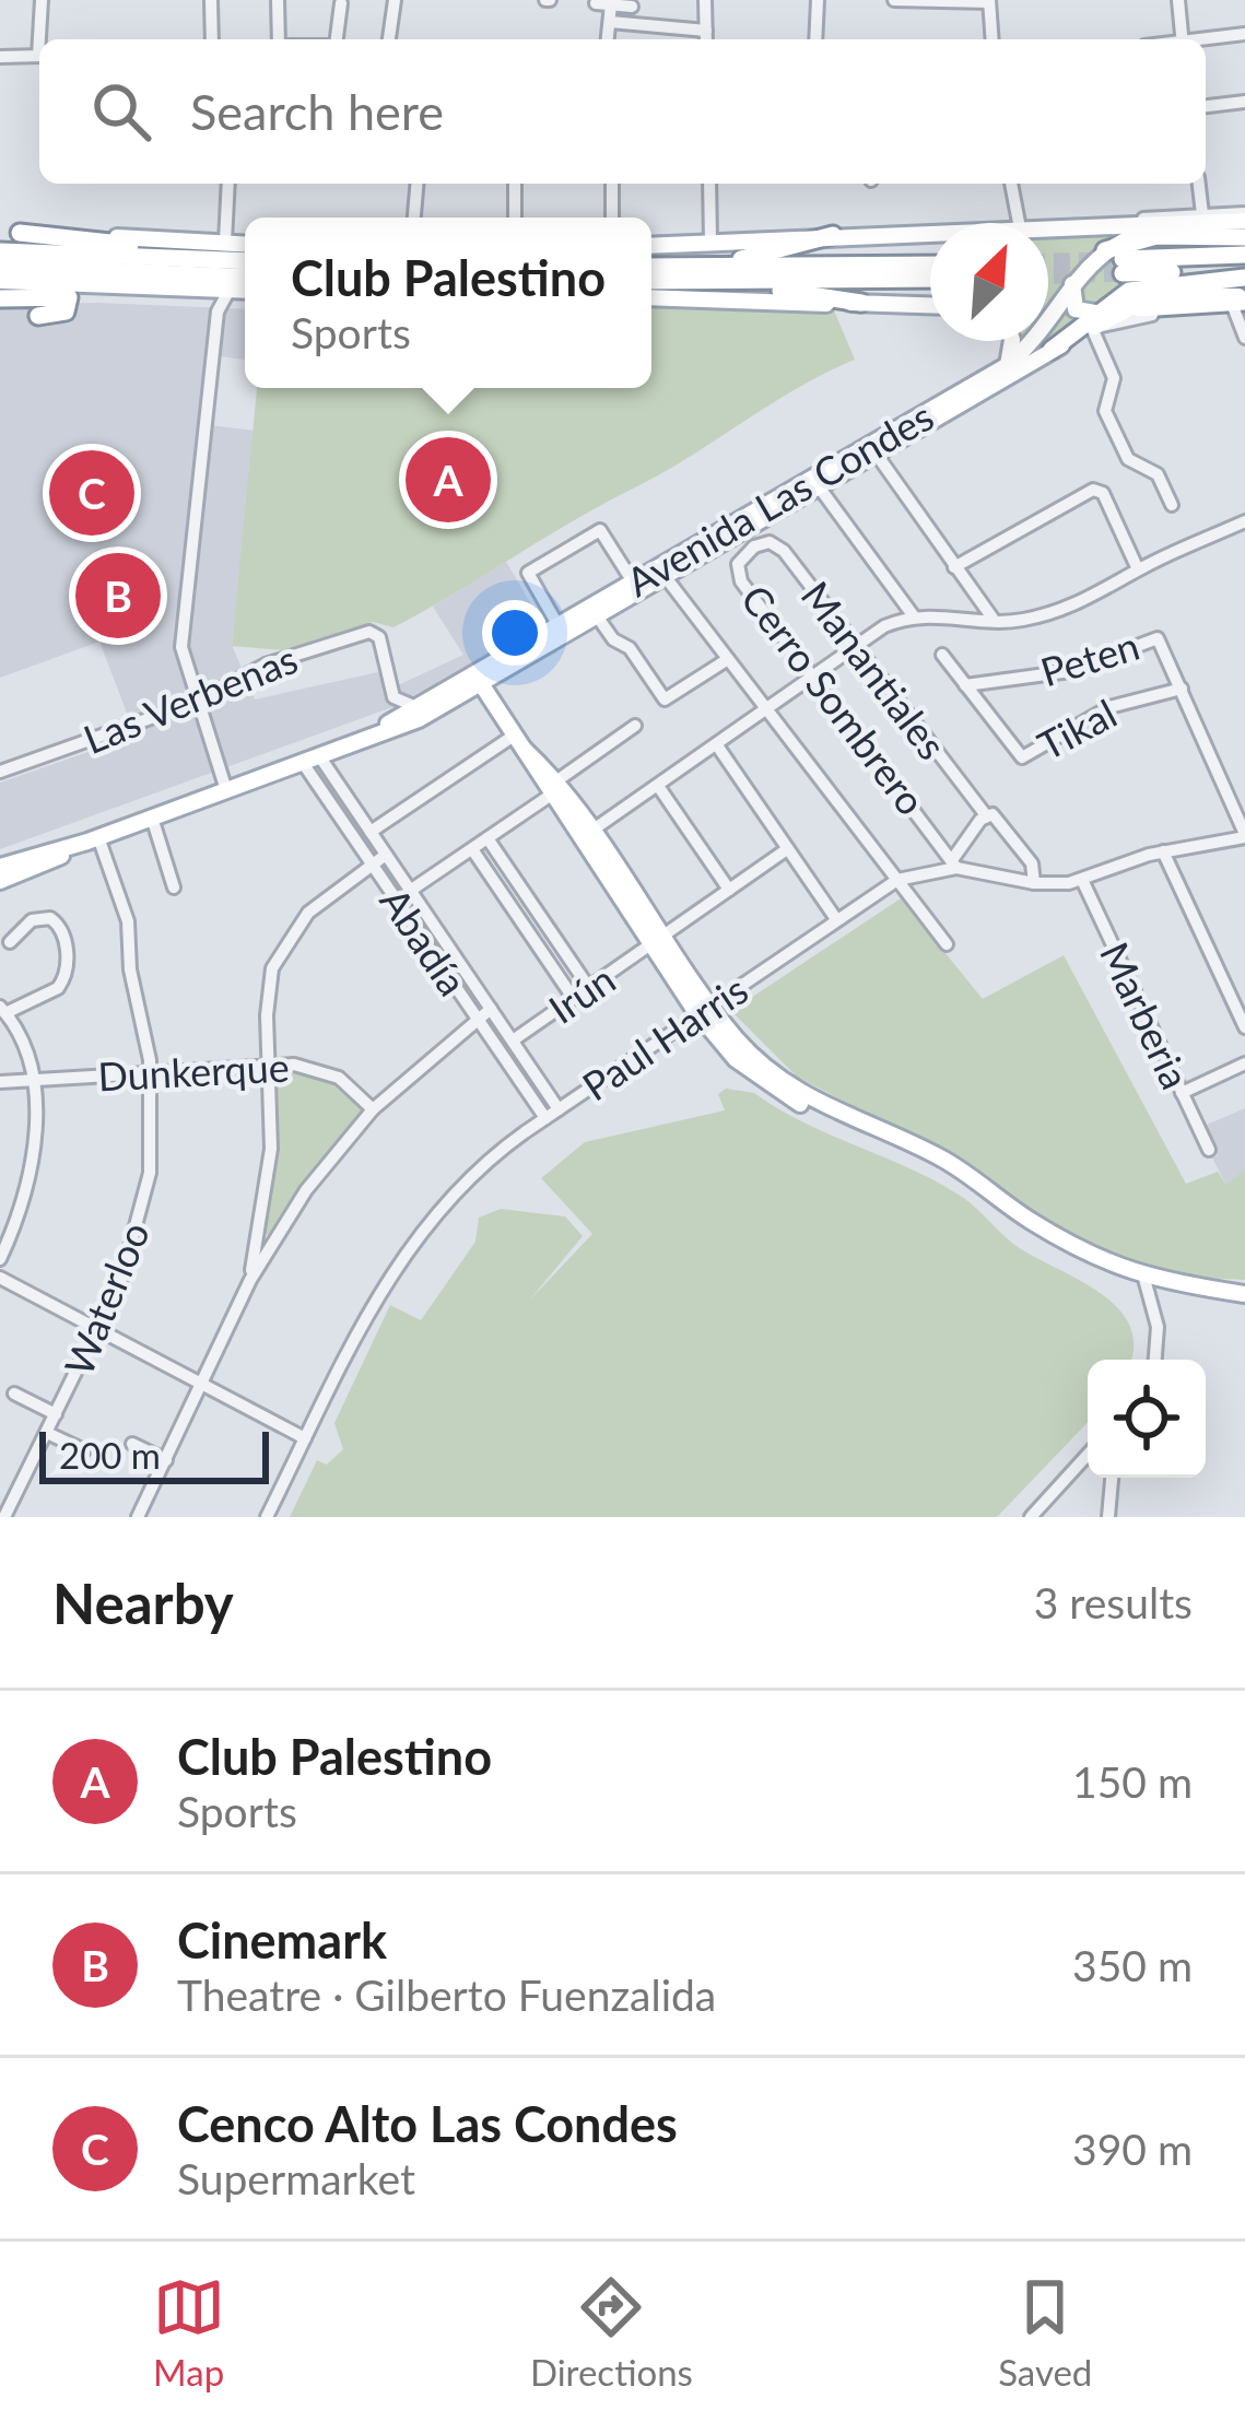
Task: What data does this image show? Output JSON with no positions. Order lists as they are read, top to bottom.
{
  "streets": {
    "main road": ["Avenida Las Condes"],
    "street": [
      "Peten",
      "Manantiales",
      "Las Verbenas",
      "Cerro Sombrero",
      "Tikal",
      "Abadía",
      "Irún",
      "Marberia",
      "Paul Harris",
      "Dunkerque",
      "Waterloo"
    ]
  },
  "crossings": [
    ["Avenida Las Condes", "Manantiales"],
    ["Avenida Las Condes", "Las Verbenas"],
    ["Avenida Las Condes", "Cerro Sombrero"],
    ["Avenida Las Condes", "Abadía"],
    ["Avenida Las Condes", "Waterloo"],
    ["Peten", "Tikal"],
    ["Peten", "Paul Harris"],
    ["Manantiales", "Cerro Sombrero"],
    ["Manantiales", "Paul Harris"],
    ["Cerro Sombrero", "Paul Harris"],
    ["Abadía", "Irún"],
    ["Abadía", "Paul Harris"],
    ["Marberia", "Paul Harris"],
    ["Dunkerque", "Waterloo"]
  ],
  "scale_bar": "200 m",
  "north": "top right",
  "page": {
    "search": "Search here",
    "popup": ["Club Palestino", "Sports"],
    "pins": ["A", "C", "B"],
    "scale": "200 m",
    "heading": ["Nearby", "3 results"],
    "list": [
      {
        "mark": "A",
        "name": "Club Palestino",
        "note": "Sports",
        "value": "150 m"
      },
      {
        "mark": "B",
        "name": "Cinemark",
        "note": "Theatre · Gilberto Fuenzalida",
        "value": "350 m"
      },
      {
        "mark": "C",
        "name": "Cenco Alto Las Condes",
        "note": "Supermarket",
        "value": "390 m"
      }
    ],
    "nav": ["Map", "Directions", "Saved"]
  }
}
